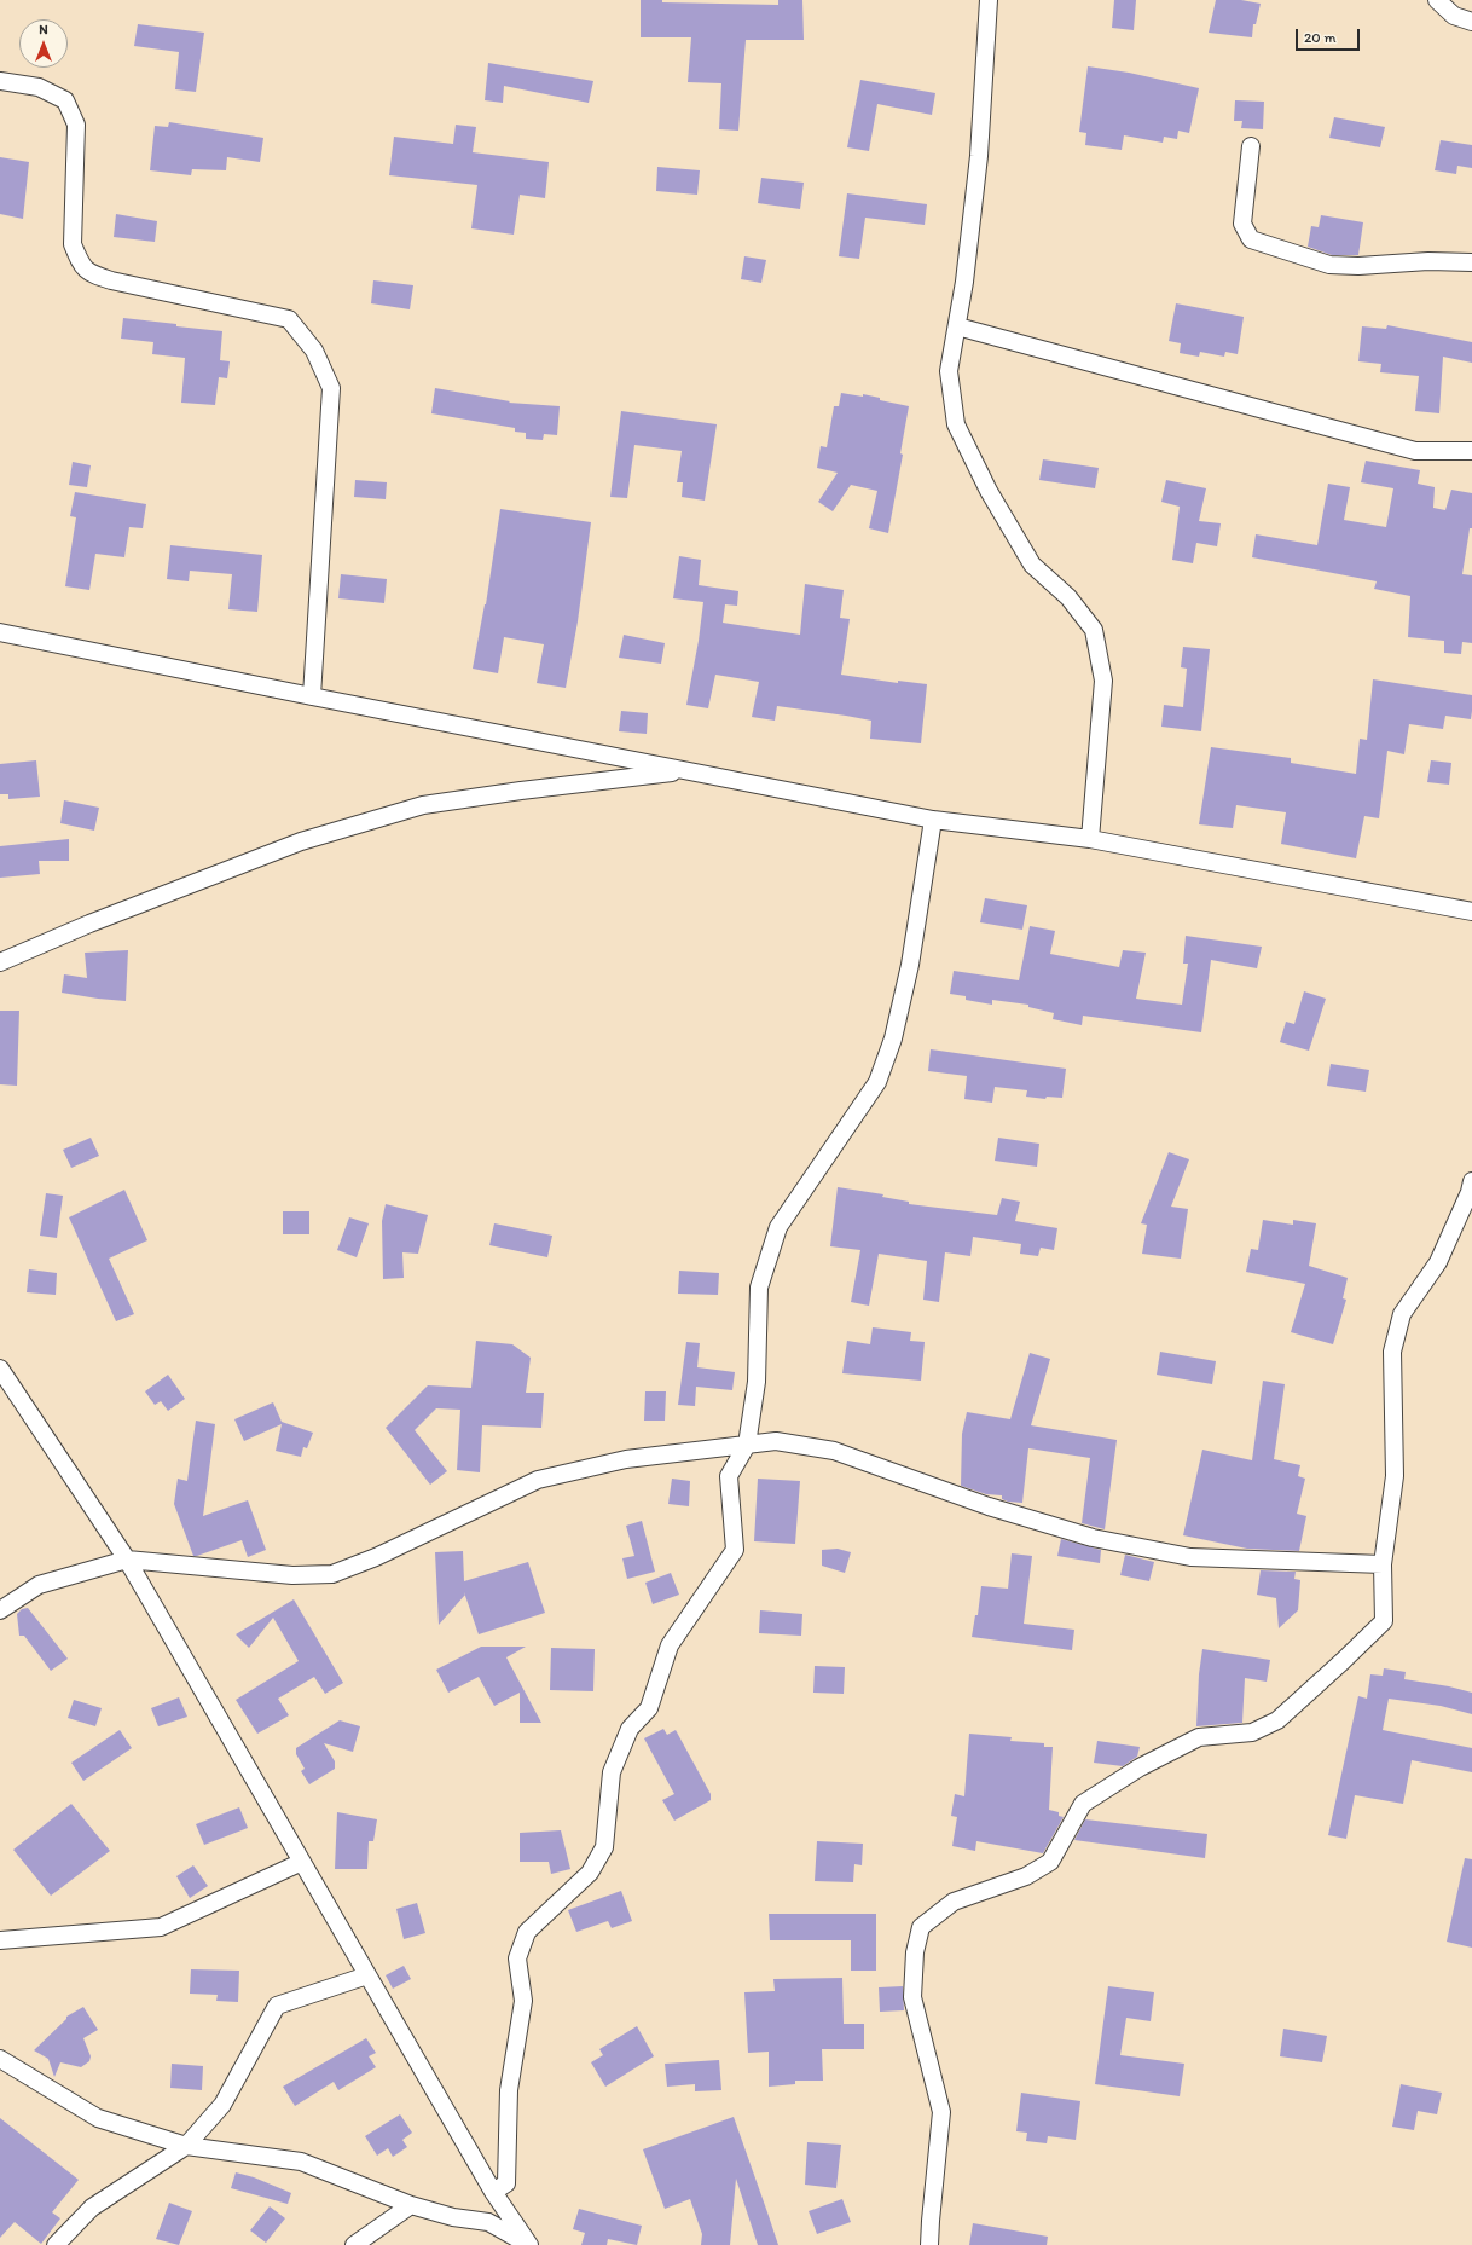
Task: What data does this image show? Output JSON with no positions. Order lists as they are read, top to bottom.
{
  "scale_bar": "20 m",
  "north": "top"
}
